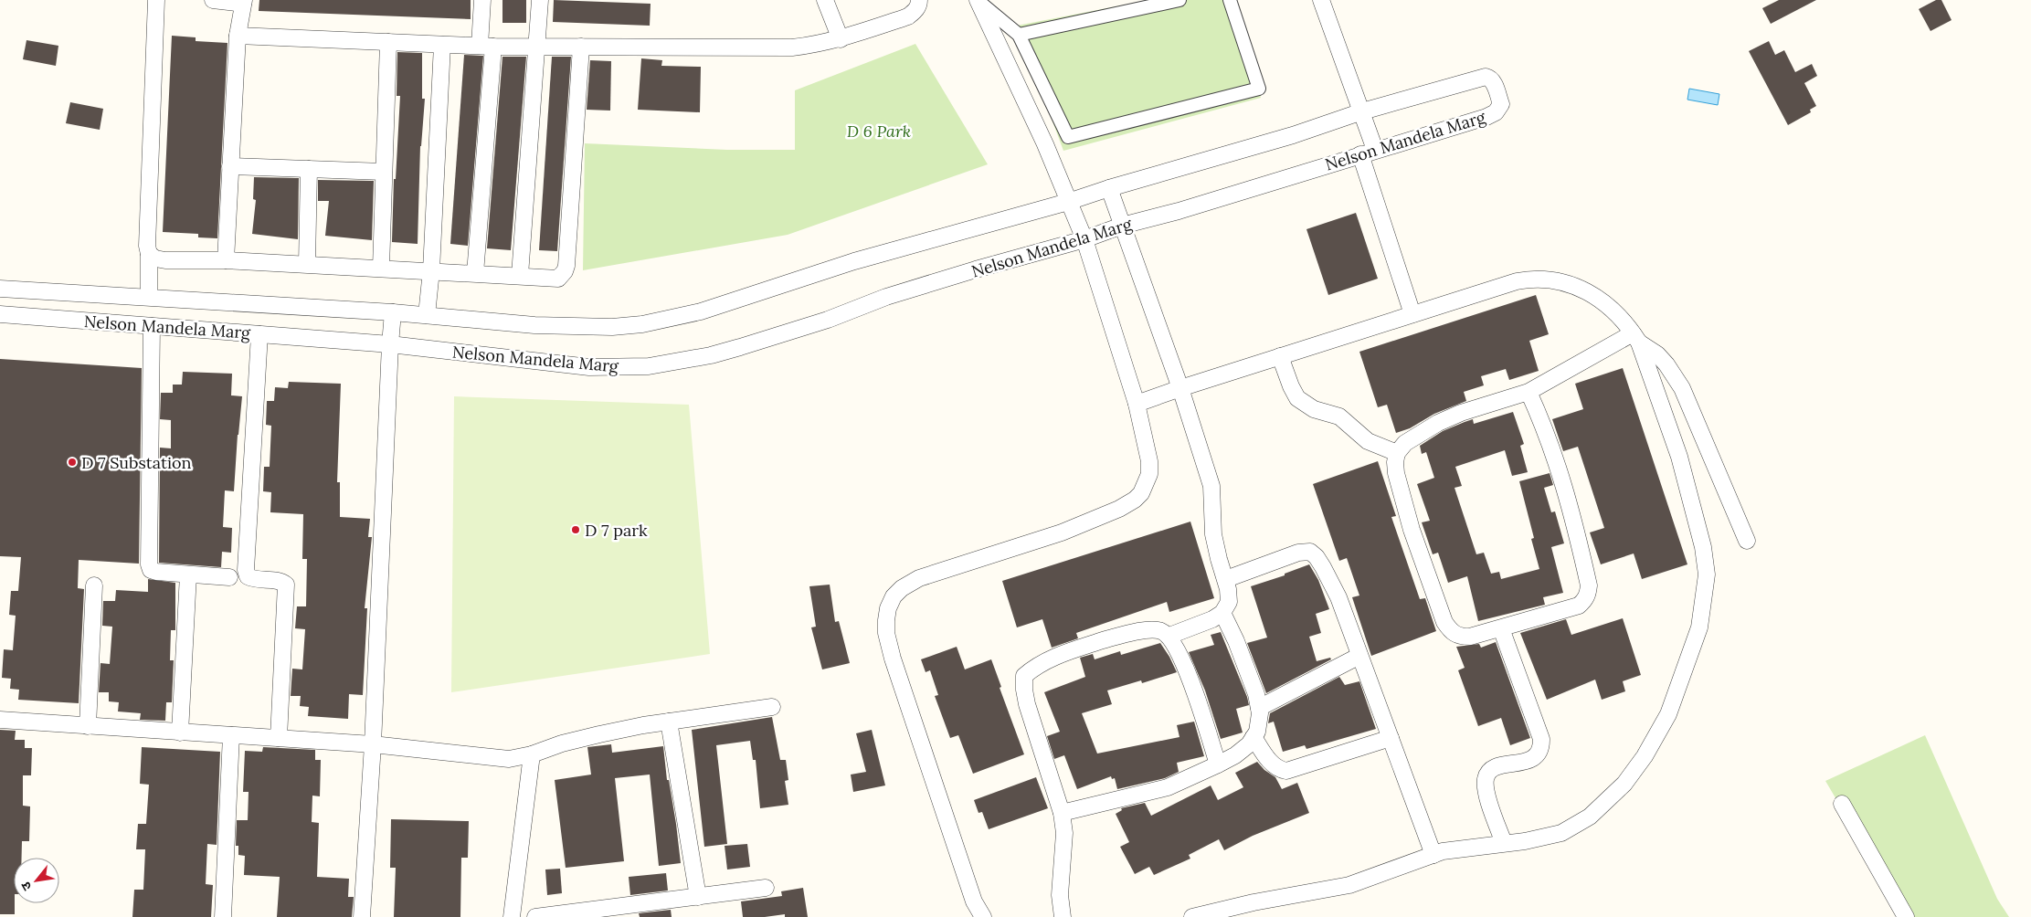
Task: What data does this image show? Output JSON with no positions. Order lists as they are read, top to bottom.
{
  "streets": {
    "street": ["Nelson Mandela Marg"]
  },
  "parks": ["D 6 Park"],
  "places": ["D 7 Substation", "D 7 park"],
  "north": "bottom left"
}
